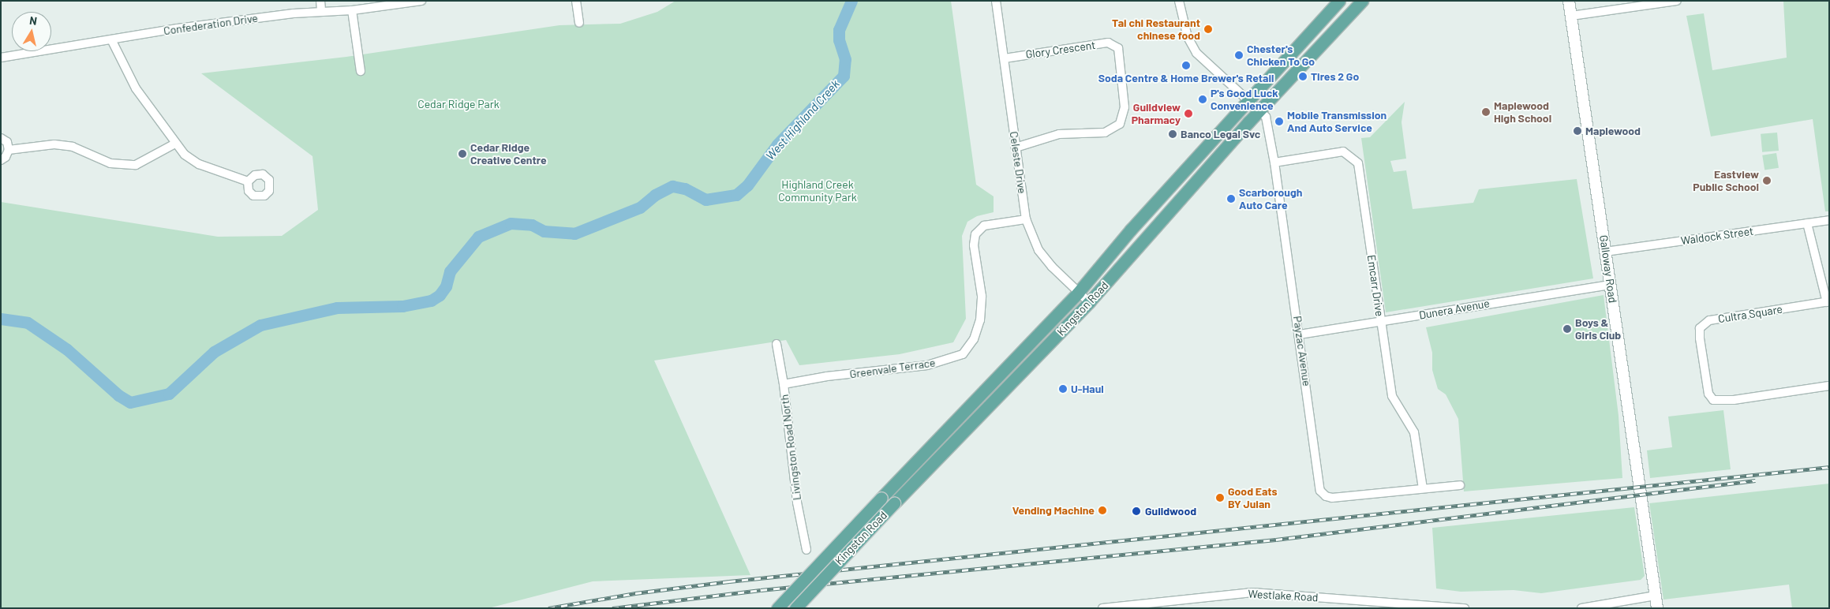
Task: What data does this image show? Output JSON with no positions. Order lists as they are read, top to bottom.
{
  "streets": {
    "main road": ["Kingston Road"],
    "street": [
      "Confederation Drive",
      "Glory Crescent",
      "Celeste Drive",
      "Waldock Street",
      "Galloway Road",
      "Emcarr Drive",
      "Dunera Avenue",
      "Cultra Square",
      "Payzac Avenue",
      "Greenvale Terrace",
      "Livingston Road North",
      "Westlake Road"
    ]
  },
  "crossings": [
    ["Glory Crescent", "Celeste Drive"],
    ["Celeste Drive", "Kingston Road"],
    ["Celeste Drive", "Greenvale Terrace"],
    ["Waldock Street", "Galloway Road"],
    ["Galloway Road", "Dunera Avenue"],
    ["Emcarr Drive", "Dunera Avenue"],
    ["Emcarr Drive", "Payzac Avenue"],
    ["Kingston Road", "Payzac Avenue"],
    ["Dunera Avenue", "Payzac Avenue"],
    ["Greenvale Terrace", "Livingston Road North"]
  ],
  "water": ["West Highland Creek"],
  "parks": ["Cedar Ridge Park", "Highland Creek Community Park"],
  "places": [
    "Tai chi Restaurant chinese food",
    "Chester's Chicken To Go",
    "Soda Centre & Home Brewer's Retail",
    "Tires 2 Go",
    "P's Good Luck Convenience",
    "Maplewood High School",
    "Guildview Pharmacy",
    "Mobile Transmission And Auto Service",
    "Maplewood",
    "Banco Legal Svc",
    "Cedar Ridge Creative Centre",
    "Eastview Public School",
    "Scarborough Auto Care",
    "Boys & Girls Club",
    "U-Haul",
    "Good Eats BY Juian",
    "Vending Machine",
    "Guildwood"
  ],
  "north": "top"
}
